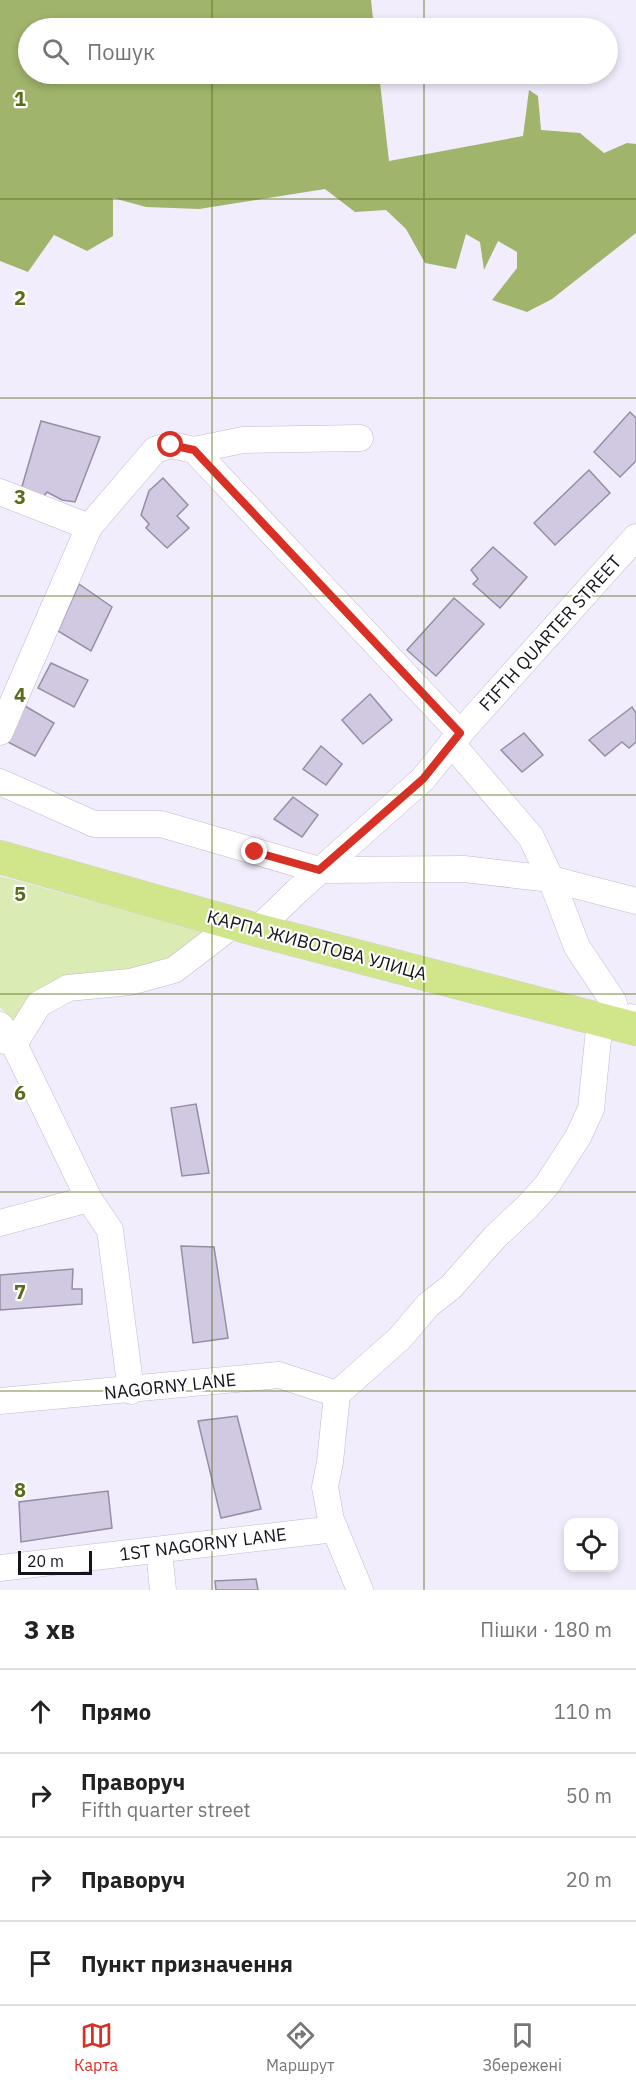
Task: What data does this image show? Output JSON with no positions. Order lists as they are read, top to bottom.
{
  "streets": {
    "main road": ["КАРПА ЖИВОТОВА УЛИЦА"],
    "street": ["FIFTH QUARTER STREET", "NAGORNY LANE", "1ST NAGORNY LANE"]
  },
  "crossings": [
    ["FIFTH QUARTER STREET", "КАРПА ЖИВОТОВА УЛИЦА"]
  ],
  "scale_bar": "20 m",
  "page": {
    "search": "Пошук",
    "scale": "20 m",
    "heading": ["3 хв", "Пішки · 180 m"],
    "list": [
      ["Прямо", "110 m"],
      ["Праворуч", "Fifth quarter street", "50 m"],
      ["Праворуч", "20 m"],
      "Пункт призначення"
    ],
    "nav": ["Карта", "Маршрут", "Збережені"]
  },
  "grid": {
    "rows": [
      "1",
      "2",
      "3",
      "4",
      "5",
      "6",
      "7",
      "8"
    ]
  }
}
